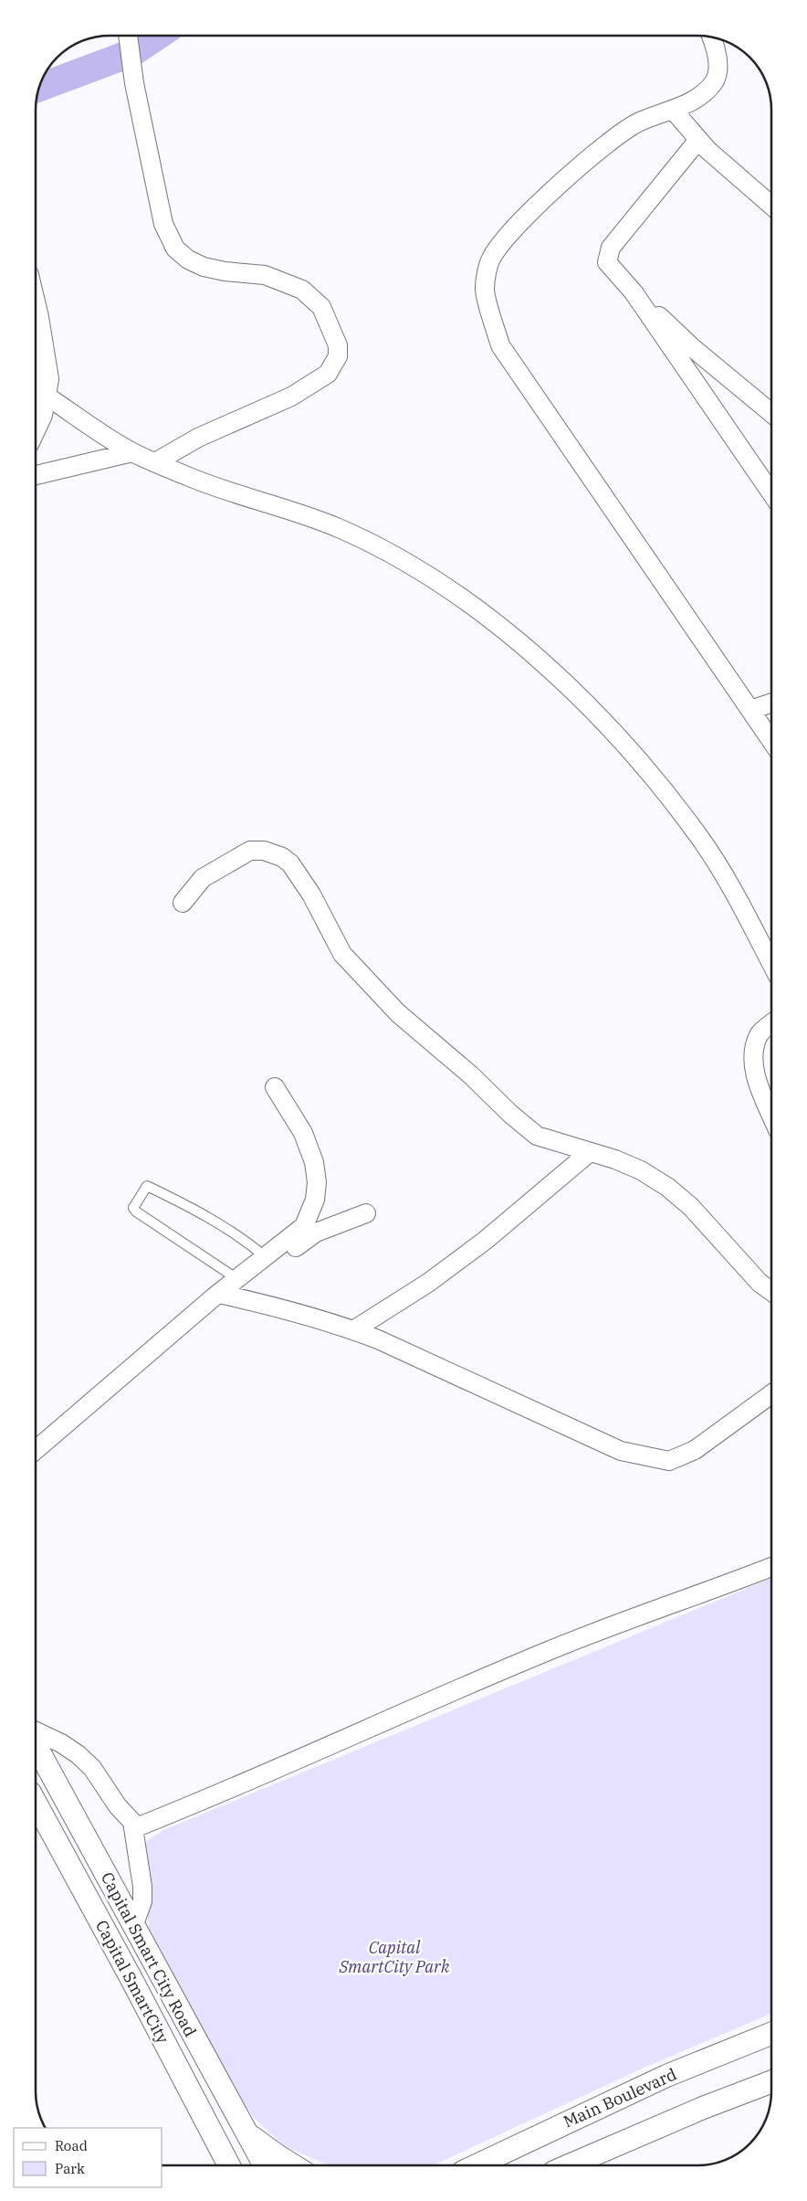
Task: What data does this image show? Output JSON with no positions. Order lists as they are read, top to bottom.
{
  "streets": {
    "street": ["Capital Smart City Road", "Capital SmartCity", "Main Boulevard"]
  },
  "parks": ["Capital SmartCity Park"],
  "legend": ["Road", "Park"]
}
